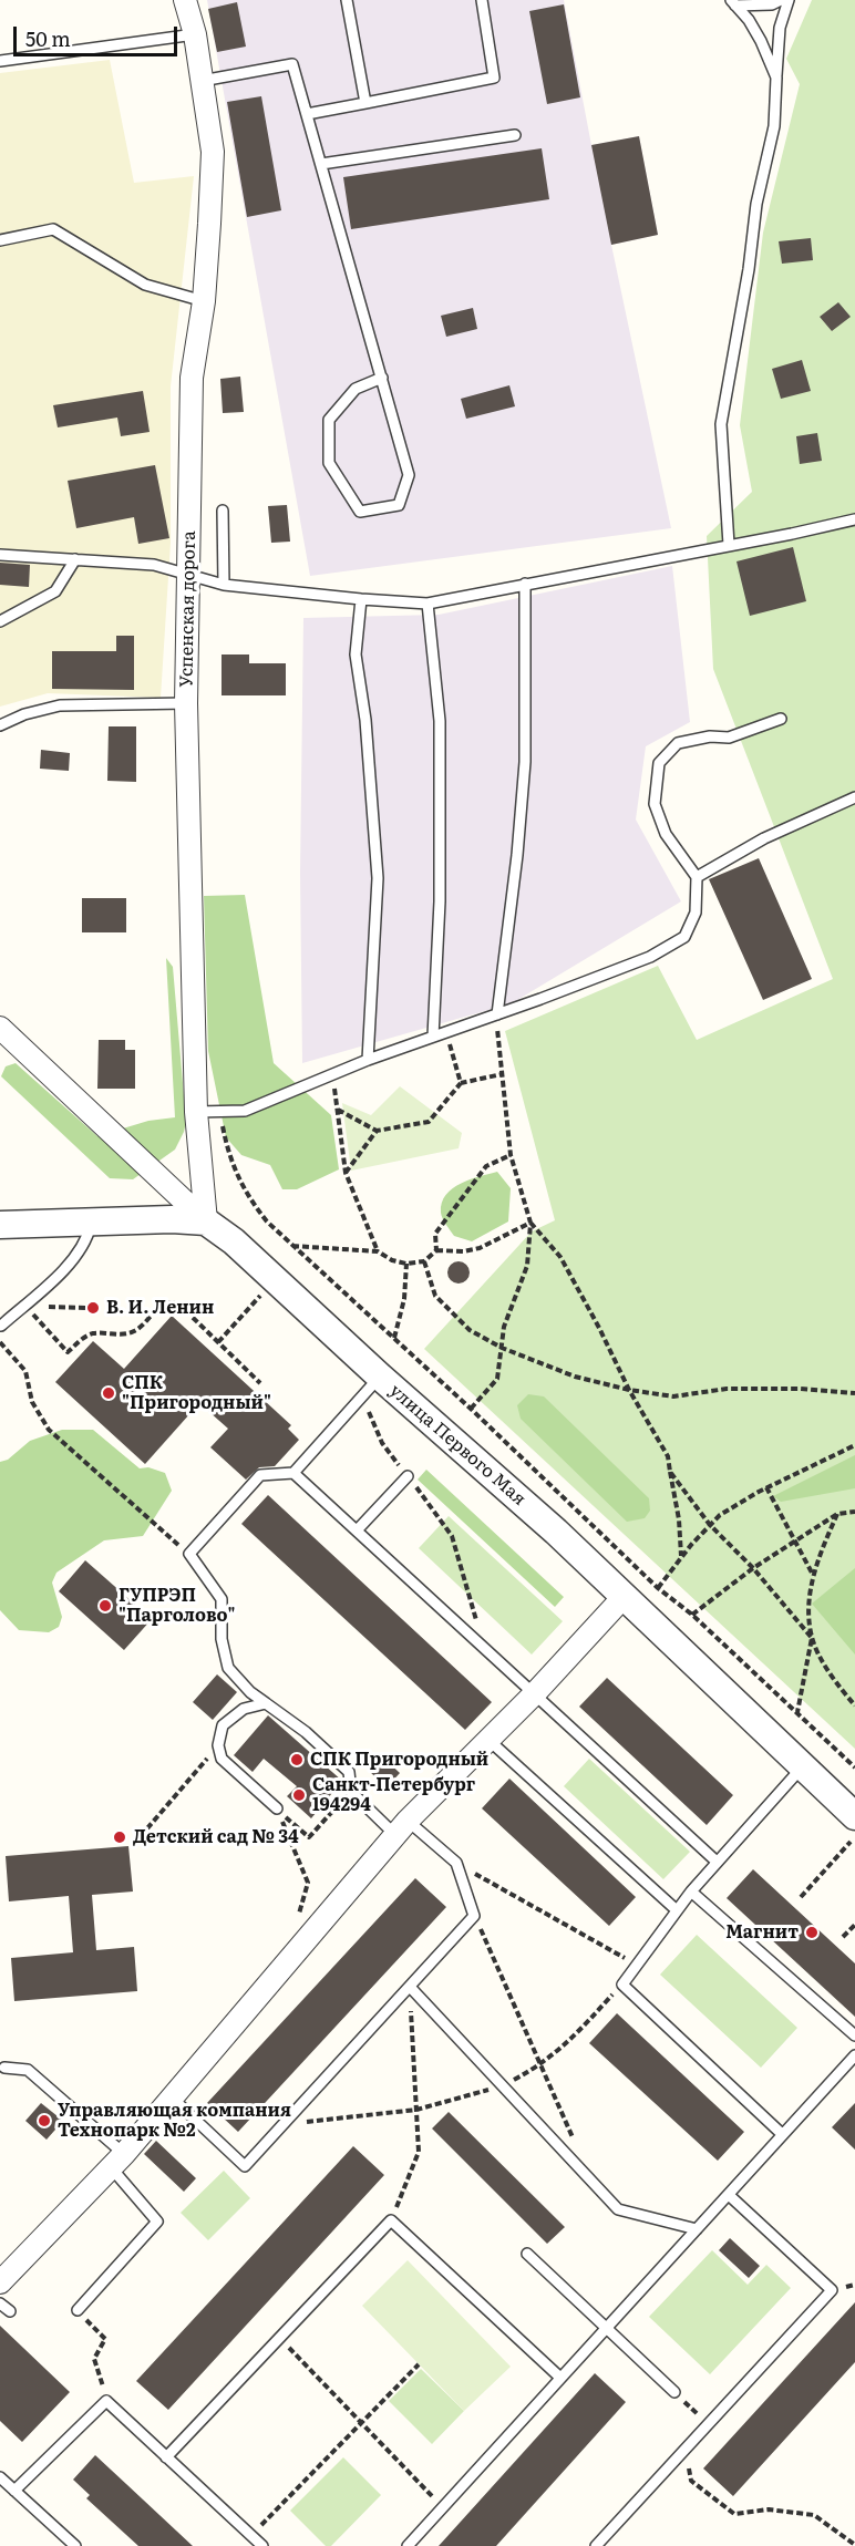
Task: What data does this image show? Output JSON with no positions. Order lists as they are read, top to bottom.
{
  "streets": {
    "street": ["Успенская дорога", "улица Первого Мая"]
  },
  "crossings": [
    ["Успенская дорога", "улица Первого Мая"]
  ],
  "places": [
    "В. И. Ленин",
    "СПК \"Пригородный\"",
    "ГУПРЭП \"Парголово\"",
    "СПК Пригородный",
    "Санкт-Петербург 194294",
    "Детский сад № 34",
    "Магнит",
    "Управляющая компания Технопарк №2"
  ],
  "scale_bar": "50 m"
}
